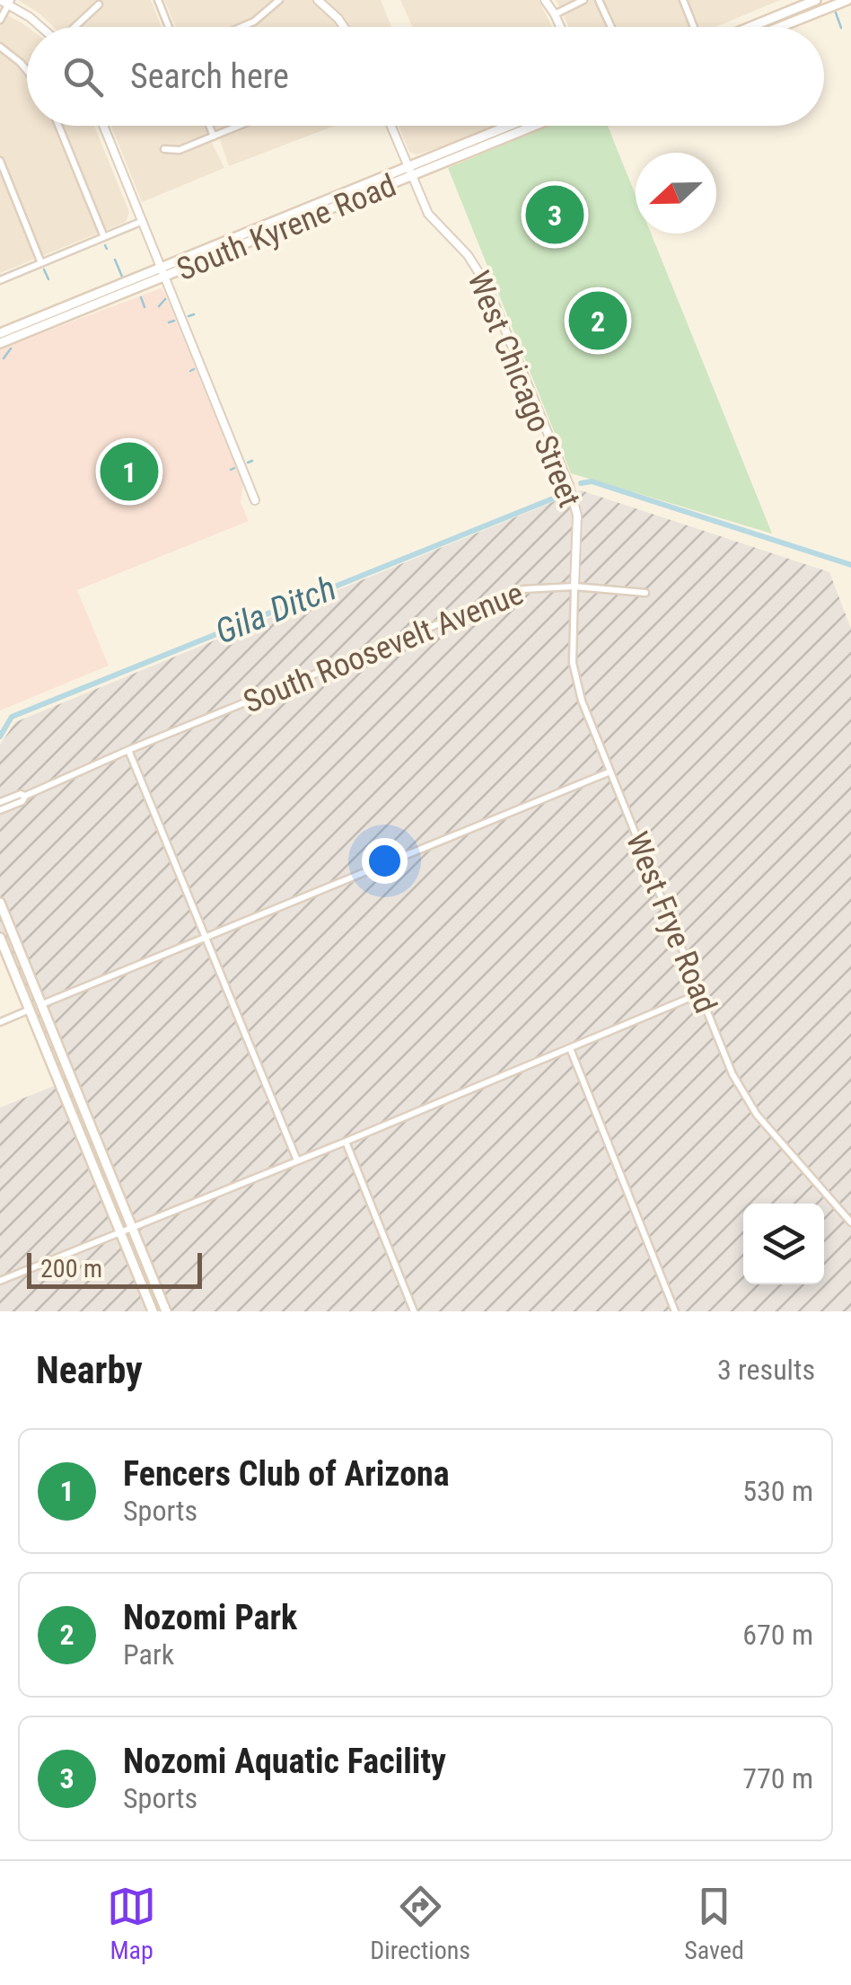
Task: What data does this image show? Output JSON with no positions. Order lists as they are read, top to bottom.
{
  "streets": {
    "main road": ["South Kyrene Road"],
    "street": ["West Chicago Street", "South Roosevelt Avenue", "West Frye Road"]
  },
  "crossings": [
    ["South Kyrene Road", "West Chicago Street"],
    ["West Chicago Street", "South Roosevelt Avenue"],
    ["West Chicago Street", "West Frye Road"],
    ["South Roosevelt Avenue", "West Frye Road"]
  ],
  "water": ["Gila Ditch"],
  "scale_bar": "200 m",
  "north": "left",
  "page": {
    "search": "Search here",
    "pins": ["3", "2", "1"],
    "scale": "200 m",
    "heading": ["Nearby", "3 results"],
    "list": [
      {
        "mark": "1",
        "name": "Fencers Club of Arizona",
        "note": "Sports",
        "value": "530 m"
      },
      {
        "mark": "2",
        "name": "Nozomi Park",
        "note": "Park",
        "value": "670 m"
      },
      {
        "mark": "3",
        "name": "Nozomi Aquatic Facility",
        "note": "Sports",
        "value": "770 m"
      }
    ],
    "nav": ["Map", "Directions", "Saved"]
  }
}
